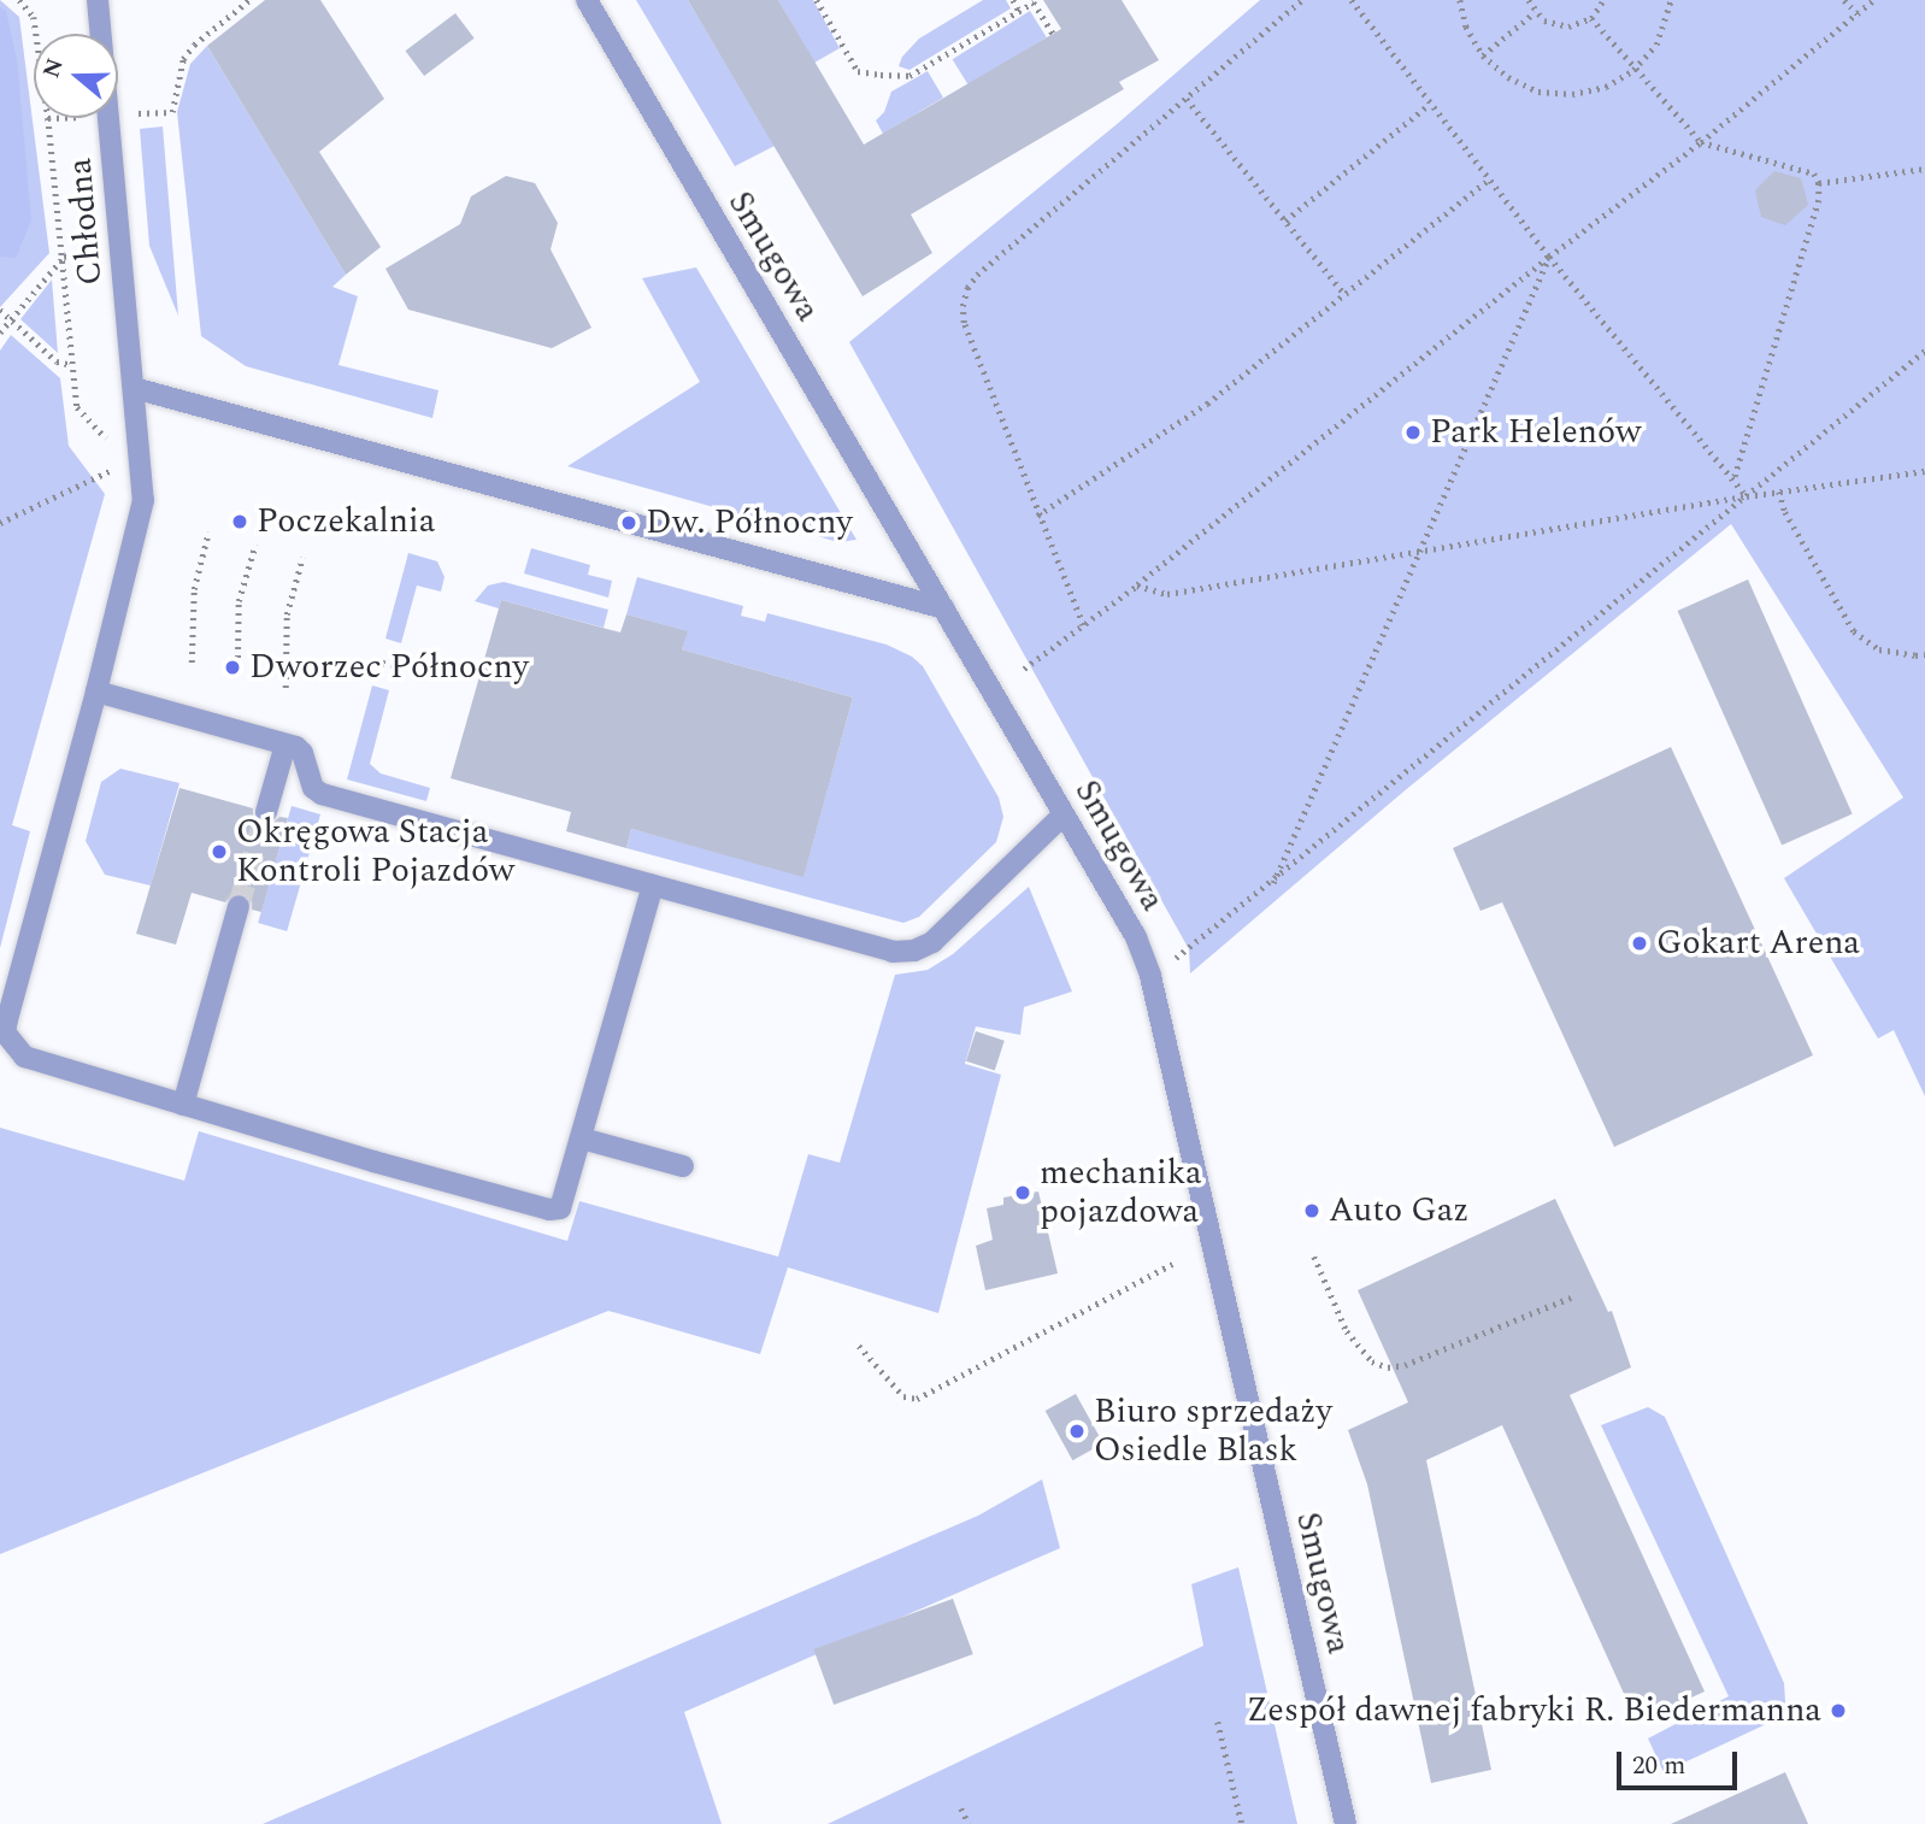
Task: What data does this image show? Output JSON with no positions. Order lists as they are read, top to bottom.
{
  "streets": {
    "street": ["Chłodna", "Smugowa"]
  },
  "places": [
    "Park Helenów",
    "Poczekalnia",
    "Dw. Północny",
    "Dworzec Północny",
    "Okręgowa Stacja Kontroli Pojazdów",
    "Gokart Arena",
    "mechanika pojazdowa",
    "Auto Gaz",
    "Biuro sprzedaży Osiedle Blask",
    "Zespół dawnej fabryki R. Biedermanna"
  ],
  "scale_bar": "20 m",
  "north": "left"
}
